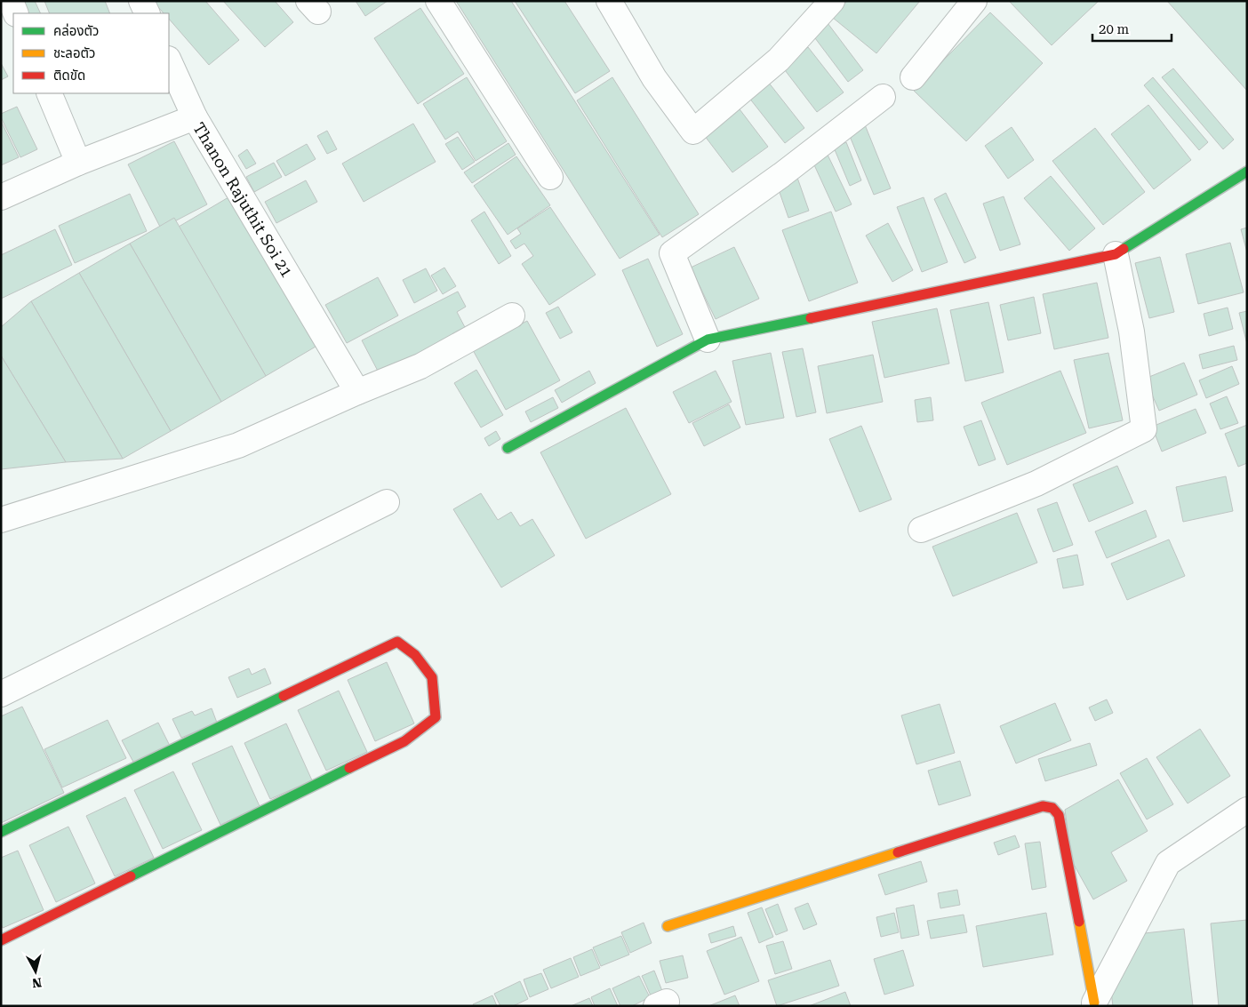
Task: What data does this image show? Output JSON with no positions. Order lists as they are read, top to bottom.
{
  "streets": {
    "street": ["Thanon Rajuthit Soi 21"]
  },
  "legend": ["คล่องตัว", "ชะลอตัว", "ติดขัด"],
  "scale_bar": "20 m",
  "north": "bottom"
}
